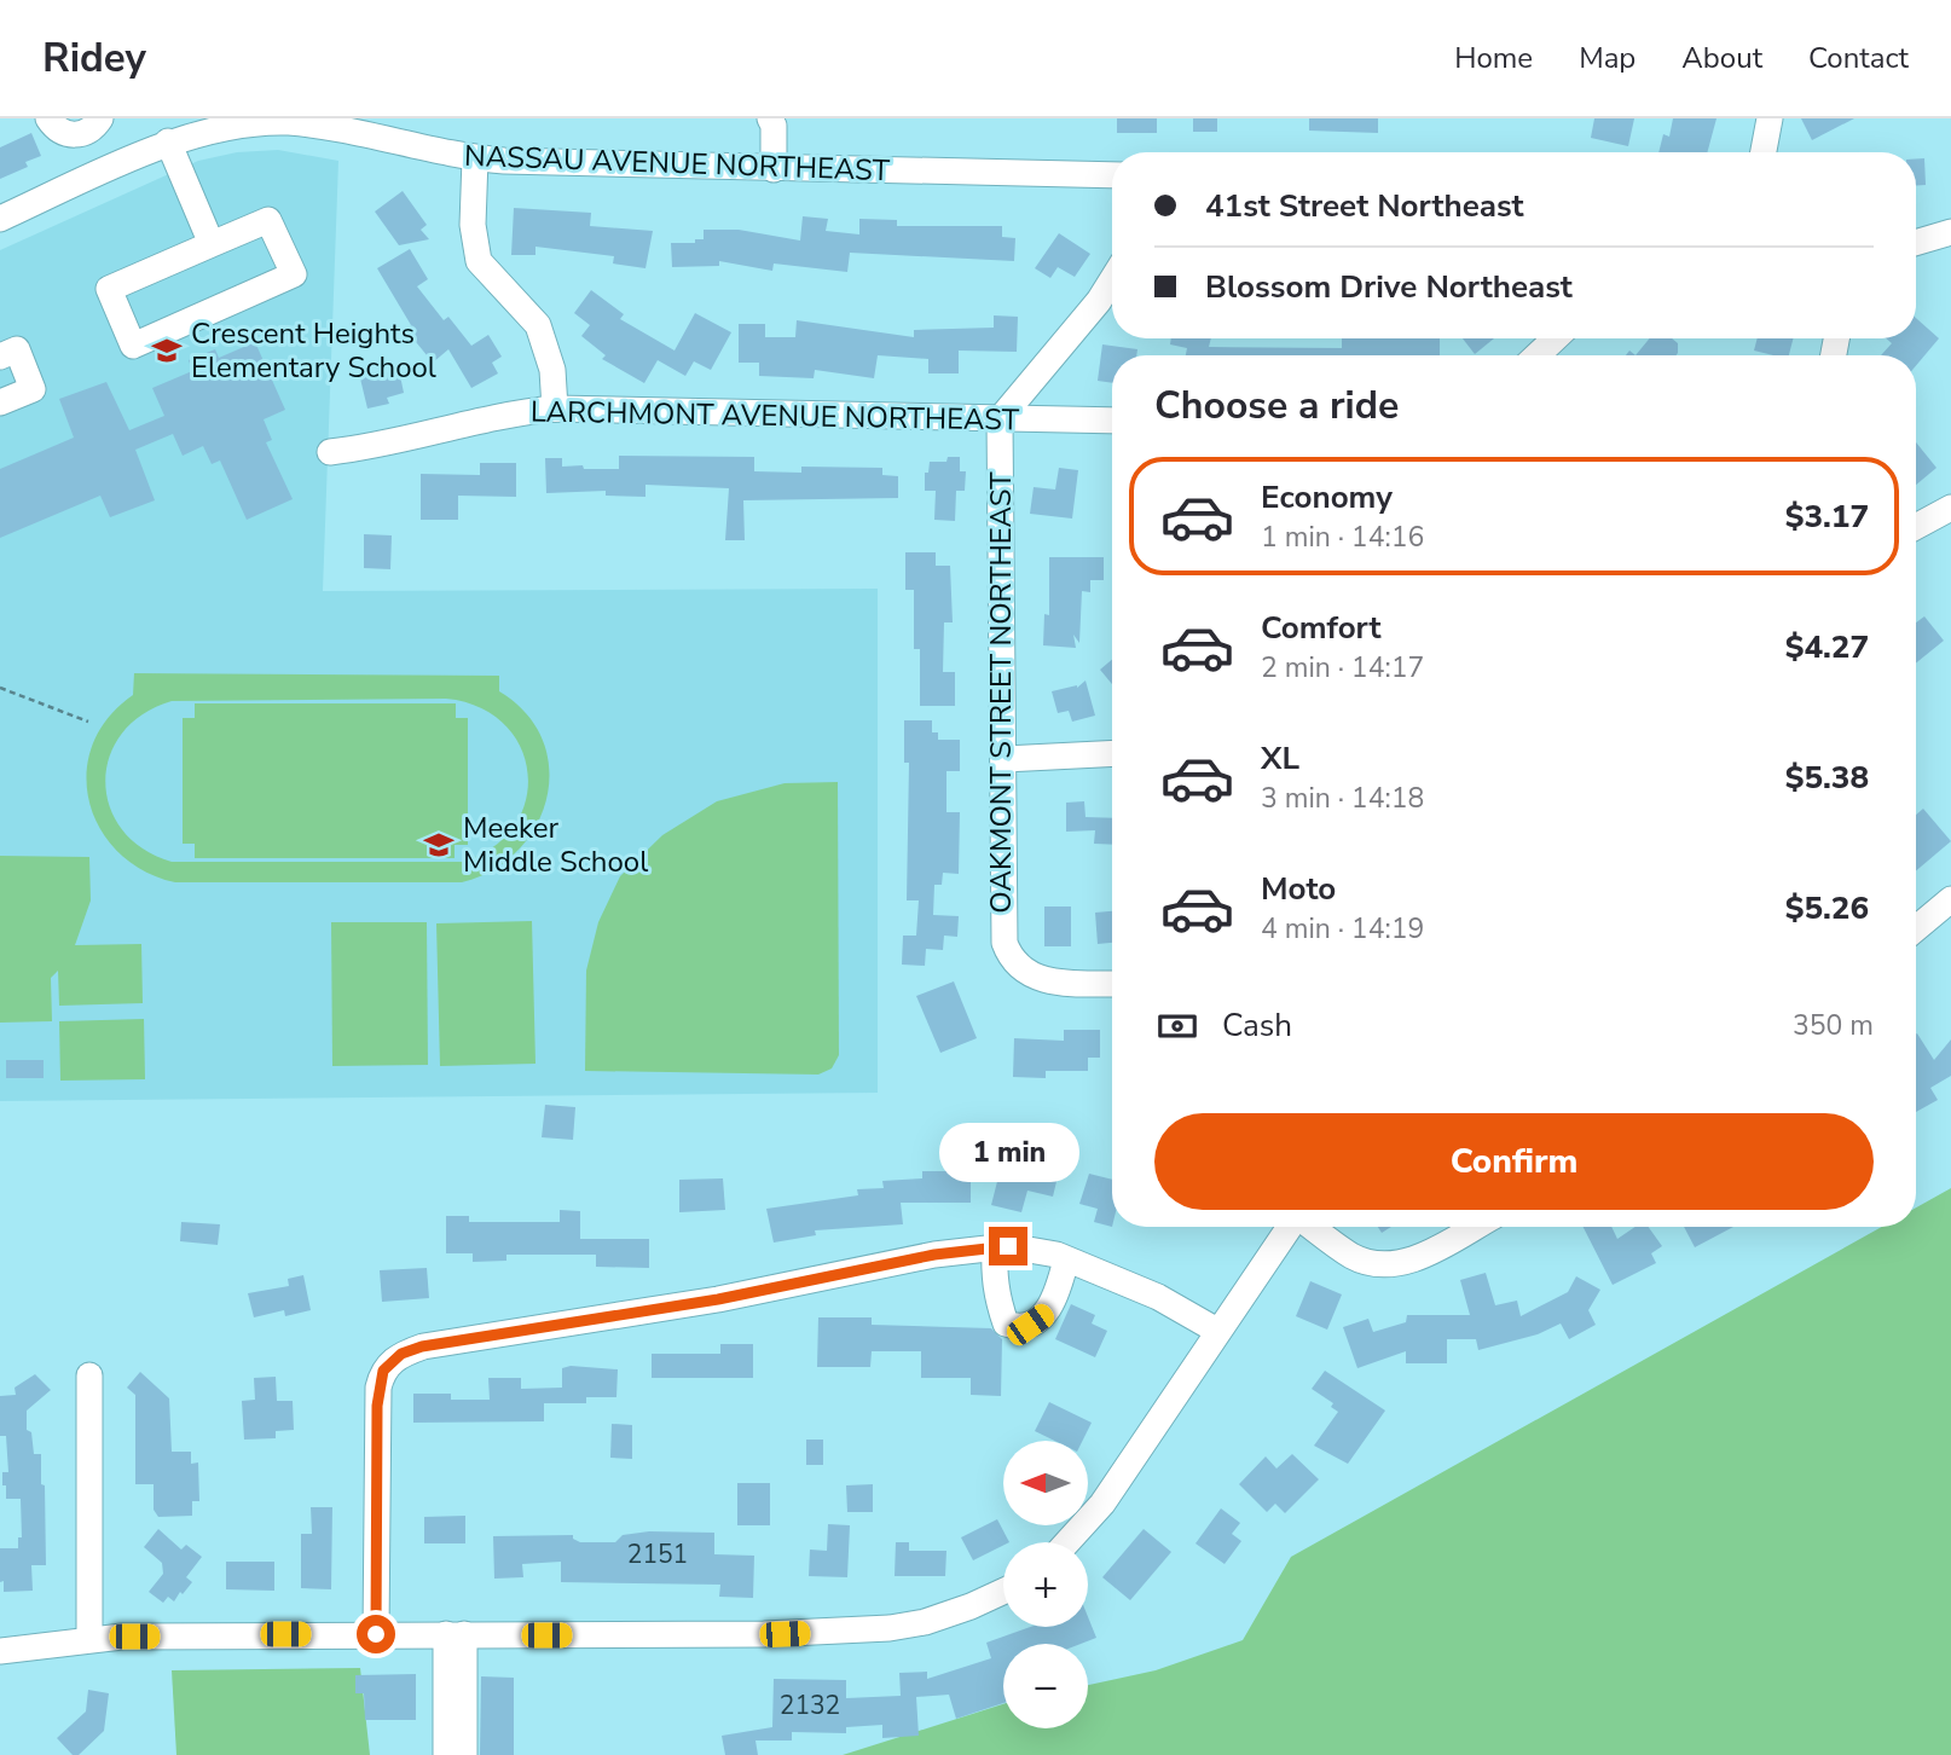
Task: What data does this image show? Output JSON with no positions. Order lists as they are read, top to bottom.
{
  "streets": {
    "street": ["NASSAU AVENUE NORTHEAST", "LARCHMONT AVENUE NORTHEAST", "OAKMONT STREET NORTHEAST"]
  },
  "crossings": [
    ["LARCHMONT AVENUE NORTHEAST", "OAKMONT STREET NORTHEAST"]
  ],
  "places": {
    "school or university": ["Crescent Heights Elementary School", "Meeker Middle School"]
  },
  "house_numbers": ["2151", "2132"],
  "north": "left",
  "page": {
    "header": "Ridey",
    "nav": [
      "Home",
      "Map",
      "About",
      "Contact"
    ],
    "banner": ["41st Street Northeast", "Blossom Drive Northeast"],
    "heading": "Choose a ride",
    "list": [
      {
        "name": "Economy",
        "note": "1 min · 14:16",
        "value": "$3.17"
      },
      {
        "name": "Comfort",
        "note": "2 min · 14:17",
        "value": "$4.27"
      },
      {
        "name": "XL",
        "note": "3 min · 14:18",
        "value": "$5.38"
      },
      {
        "name": "Moto",
        "note": "4 min · 14:19",
        "value": "$5.26"
      }
    ],
    "pay": ["Cash", "350 m"],
    "buttons": "Confirm",
    "bubble": "1 min",
    "map_buttons": ["+", "−"]
  }
}
